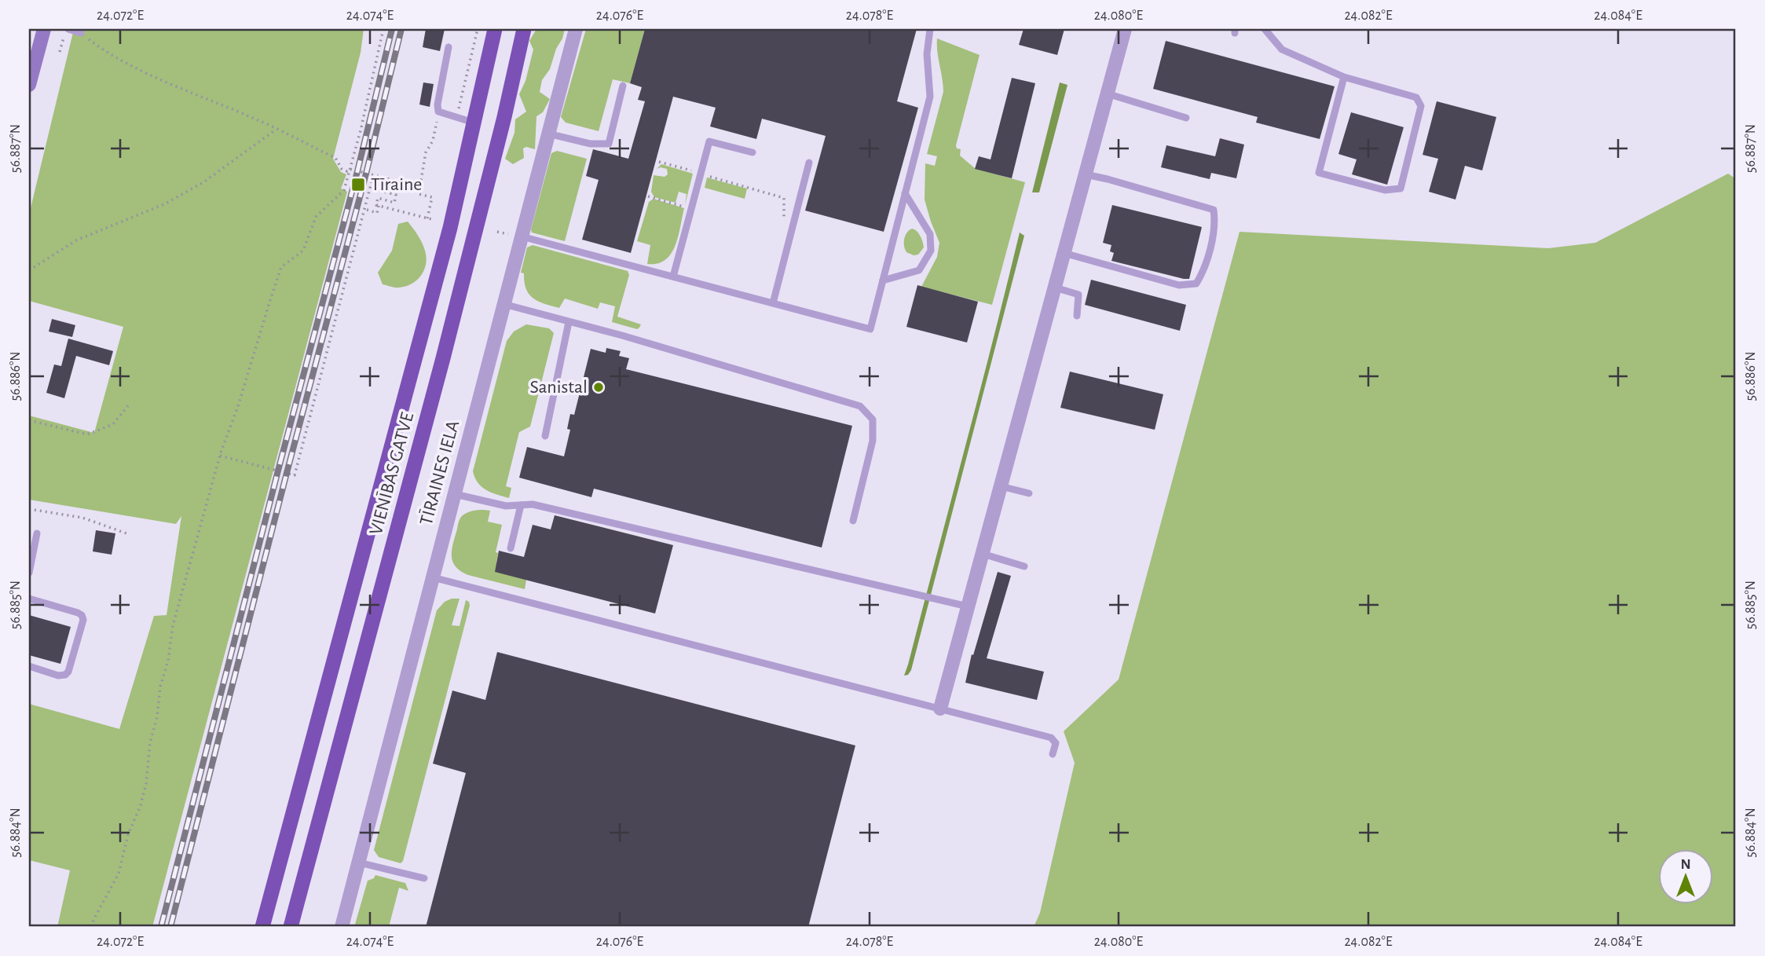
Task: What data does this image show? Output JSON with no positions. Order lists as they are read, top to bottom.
{
  "streets": {
    "highway": ["VIENĪBAS GATVE"],
    "street": ["TĪRAINES IELA"]
  },
  "places": {
    "transit": ["Tīraine"],
    "other": ["Sanistal"]
  },
  "north": "top",
  "coordinates": [
    "24.072°E",
    "24.074°E",
    "24.076°E",
    "24.078°E",
    "24.080°E",
    "24.082°E",
    "24.084°E",
    "56.887°N",
    "56.886°N",
    "56.885°N",
    "56.884°N"
  ]
}
